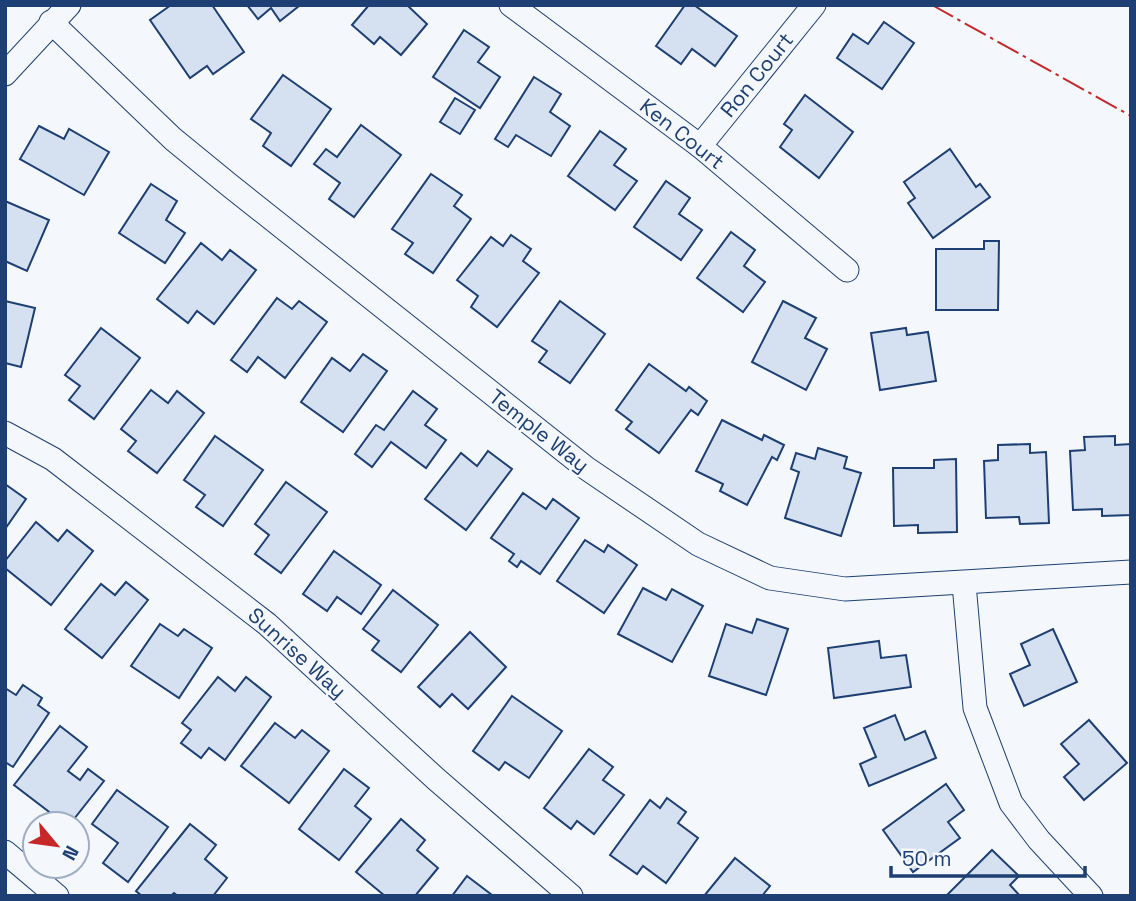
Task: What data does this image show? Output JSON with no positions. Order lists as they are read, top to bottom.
{
  "streets": {
    "street": [
      "Ron Court",
      "Ken Court",
      "Temple Way",
      "Sunrise Way"
    ]
  },
  "crossings": [
    ["Ron Court", "Ken Court"]
  ],
  "scale_bar": "50 m",
  "north": "bottom right"
}
